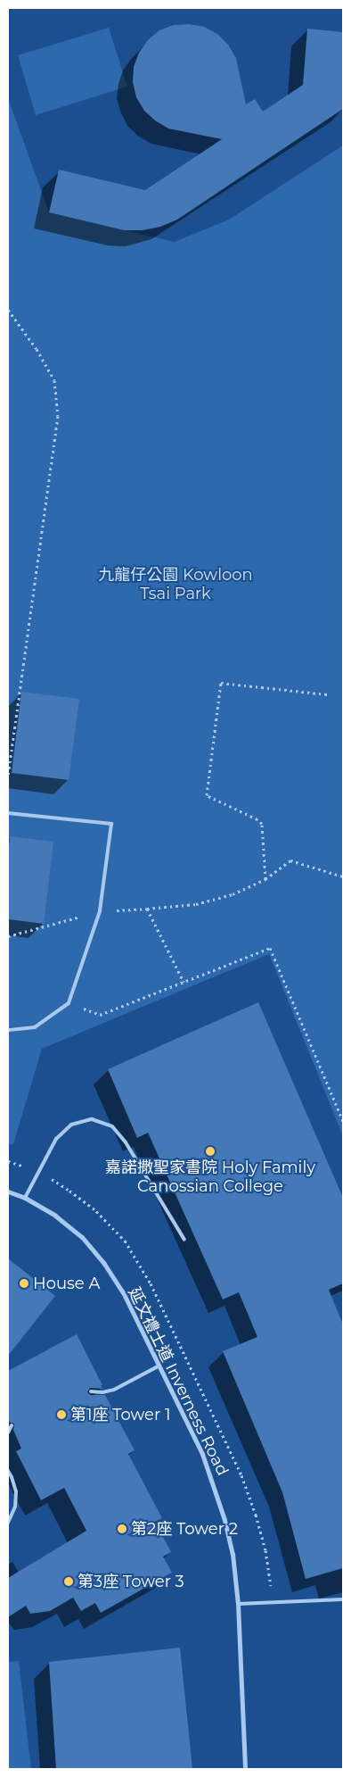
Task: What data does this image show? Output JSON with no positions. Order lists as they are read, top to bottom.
{
  "streets": {
    "street": ["延文禮士道 Inverness Road"]
  },
  "parks": ["九龍仔公園 Kowloon Tsai Park"],
  "places": [
    "嘉諾撒聖家書院 Holy Family Canossian College",
    "House A",
    "第1座 Tower 1",
    "第2座 Tower 2",
    "第3座 Tower 3"
  ]
}
